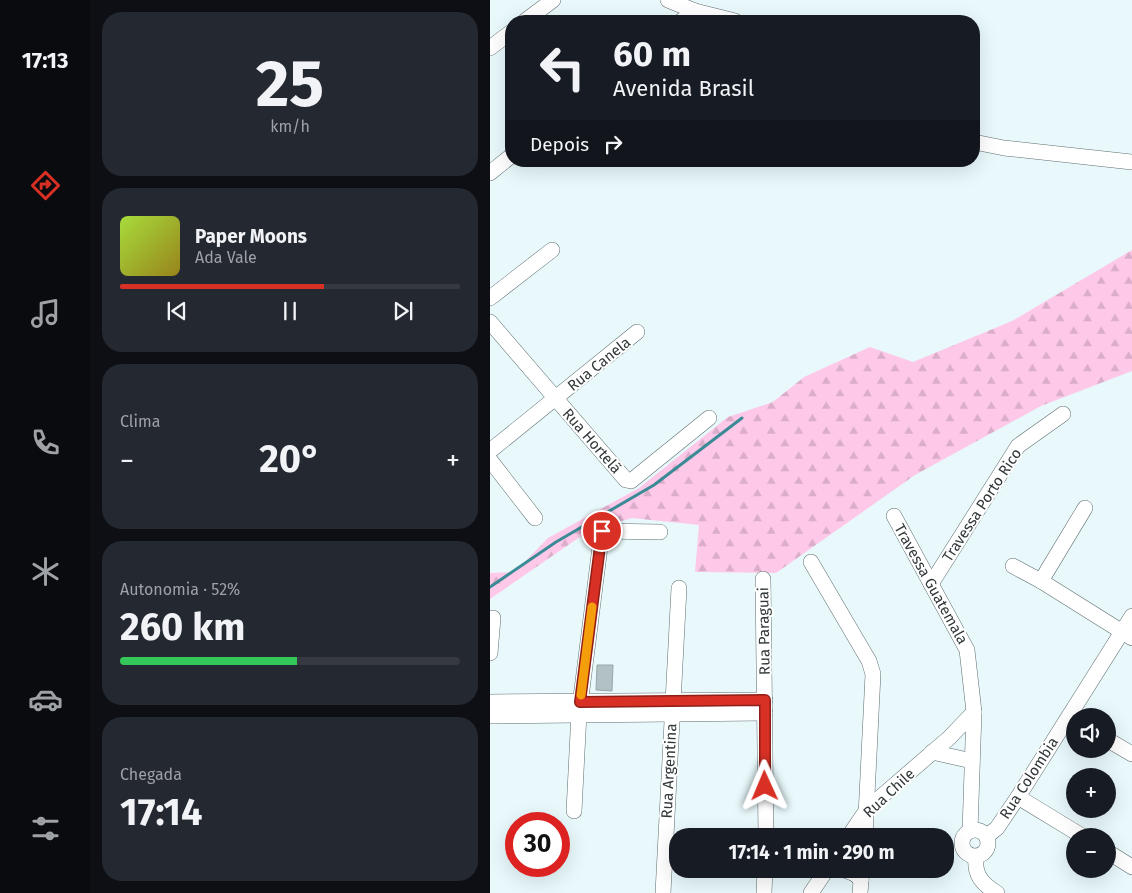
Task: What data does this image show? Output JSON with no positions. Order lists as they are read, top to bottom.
{
  "streets": {
    "street": [
      "Rua Canela",
      "Rua Hortelã",
      "Travessa Porto Rico",
      "Travessa Guatemala",
      "Rua Paraguai",
      "Rua Argentina",
      "Rua Colombia",
      "Rua Chile"
    ]
  },
  "crossings": [
    ["Rua Canela", "Rua Hortelã"],
    ["Travessa Porto Rico", "Travessa Guatemala"],
    ["Travessa Guatemala", "Rua Colombia"],
    ["Travessa Guatemala", "Rua Chile"]
  ],
  "page": {
    "tabs": "17:13",
    "tile": [
      ["25", "km/h"],
      "Clima",
      ["Autonomia · 52%", "260 km"],
      ["Chegada", "17:14"]
    ],
    "turn": ["60 m", "Avenida Brasil"],
    "then": "Depois",
    "song": ["Paper Moons", "Ada Vale"],
    "heat": ["−", "20°", "+"],
    "map_buttons": ["+", "−"],
    "limit": "30",
    "trip": "17:14 · 1 min · 290 m"
  }
}
